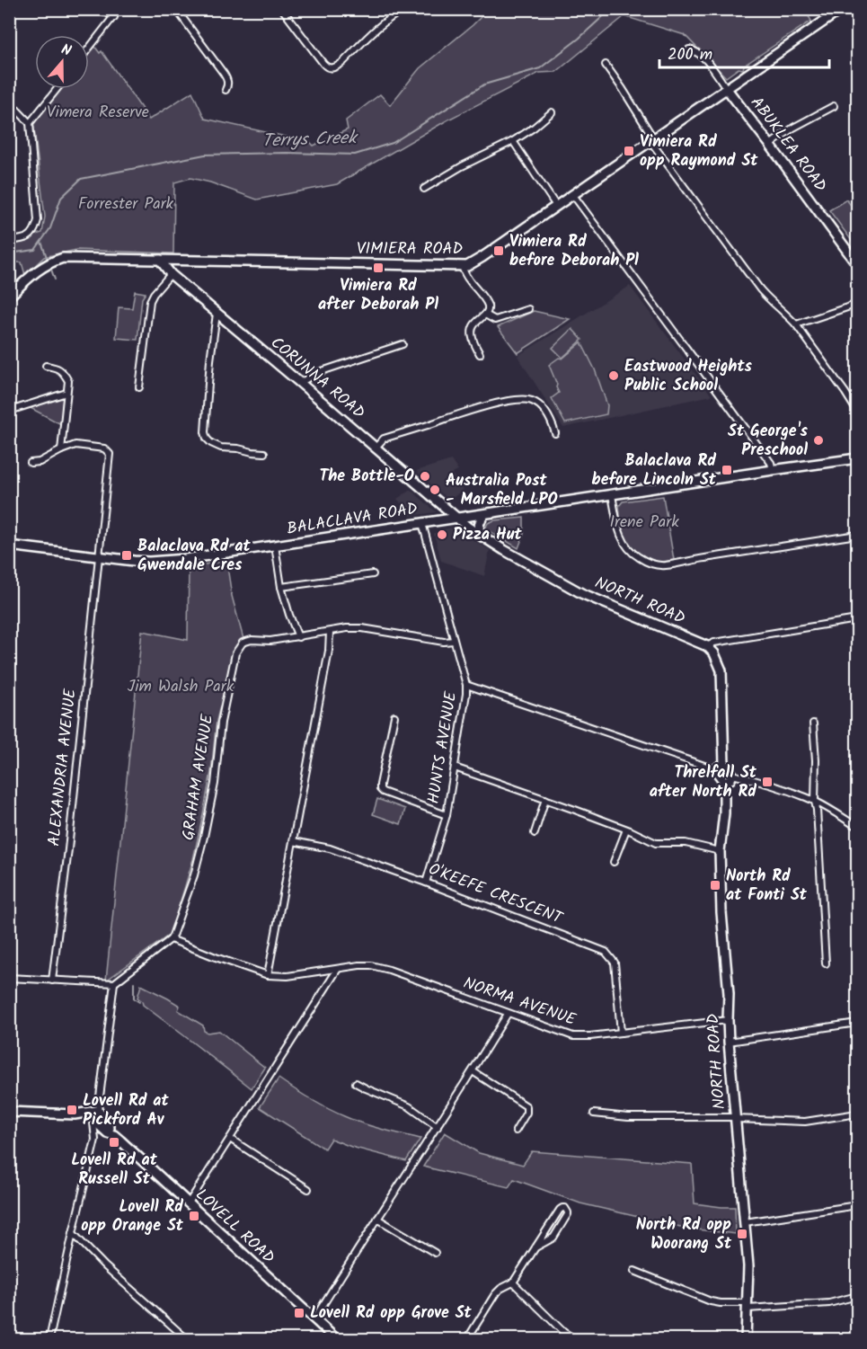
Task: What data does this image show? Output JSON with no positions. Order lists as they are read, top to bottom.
{
  "streets": {
    "street": [
      "ABUKLEA ROAD",
      "VIMIERA ROAD",
      "CORUNNA ROAD",
      "BALACLAVA ROAD",
      "NORTH ROAD",
      "HUNTS AVENUE",
      "ALEXANDRIA AVENUE",
      "GRAHAM AVENUE",
      "O'KEEFE CRESCENT",
      "NORMA AVENUE",
      "LOVELL ROAD"
    ]
  },
  "crossings": [
    ["ABUKLEA ROAD", "VIMIERA ROAD"],
    ["VIMIERA ROAD", "CORUNNA ROAD"],
    ["CORUNNA ROAD", "BALACLAVA ROAD"],
    ["CORUNNA ROAD", "NORTH ROAD"],
    ["BALACLAVA ROAD", "NORTH ROAD"],
    ["BALACLAVA ROAD", "HUNTS AVENUE"],
    ["BALACLAVA ROAD", "ALEXANDRIA AVENUE"],
    ["NORTH ROAD", "NORMA AVENUE"],
    ["HUNTS AVENUE", "O'KEEFE CRESCENT"],
    ["GRAHAM AVENUE", "NORMA AVENUE"],
    ["O'KEEFE CRESCENT", "NORMA AVENUE"]
  ],
  "water": ["Terrys Creek"],
  "parks": [
    "Vimera Reserve",
    "Forrester Park",
    "Irene Park",
    "Jim Walsh Park"
  ],
  "places": {
    "transit": [
      "Vimiera Rd opp Raymond St",
      "Vimiera Rd before Deborah Pl",
      "Vimiera Rd after Deborah Pl",
      "Balaclava Rd before Lincoln St",
      "Balaclava Rd at Gwendale Cres",
      "Threlfall St after North Rd",
      "North Rd at Fonti St",
      "Lovell Rd at Pickford Av",
      "Lovell Rd at Russell St",
      "Lovell Rd opp Orange St",
      "North Rd opp Woorang St",
      "Lovell Rd opp Grove St"
    ],
    "other": [
      "Eastwood Heights Public School",
      "St George's Preschool",
      "The Bottle-O",
      "Australia Post - Marsfield LPO",
      "Pizza Hut"
    ]
  },
  "scale_bar": "200 m",
  "north": "top"
}
